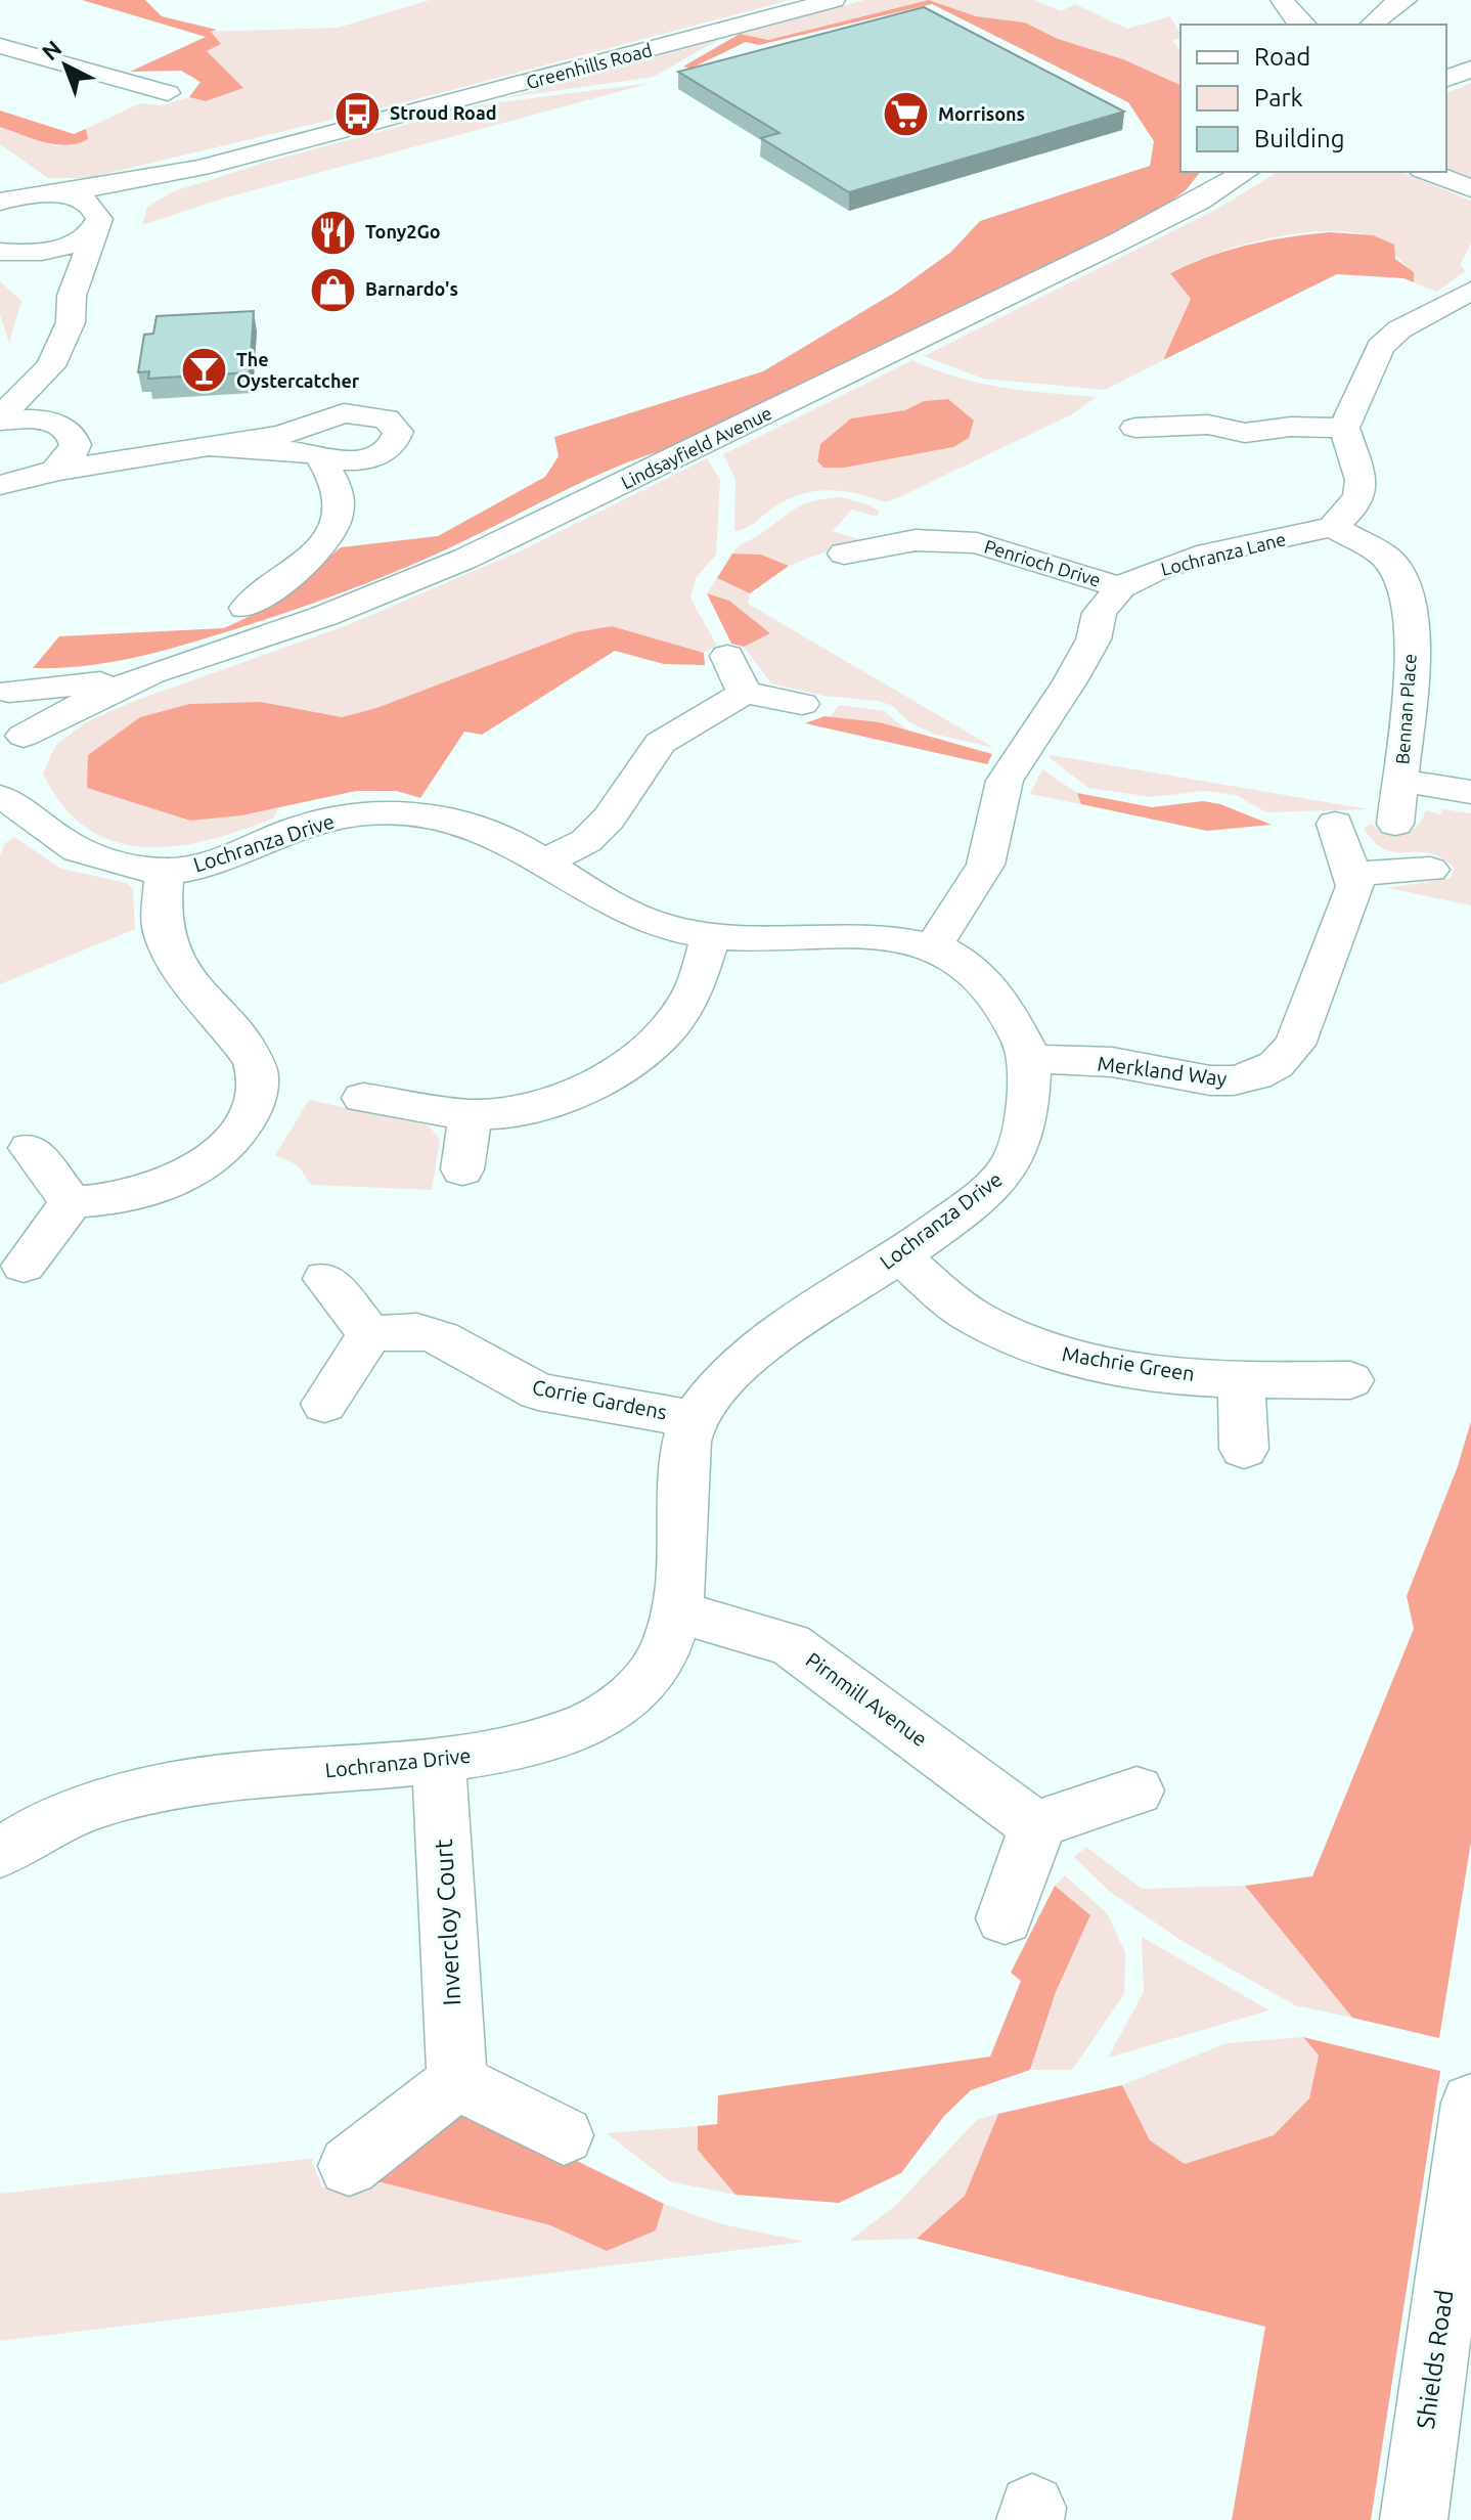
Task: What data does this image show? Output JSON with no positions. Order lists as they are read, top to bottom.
{
  "streets": {
    "street": [
      "Greenhills Road",
      "Lindsayfield Avenue",
      "Lochranza Lane",
      "Penrioch Drive",
      "Bennan Place",
      "Lochranza Drive",
      "Merkland Way",
      "Machrie Green",
      "Corrie Gardens",
      "Pirnmill Avenue",
      "Invercloy Court",
      "Shields Road"
    ]
  },
  "crossings": [
    ["Lindsayfield Avenue", "Lochranza Drive"],
    ["Lochranza Lane", "Penrioch Drive"],
    ["Lochranza Lane", "Bennan Place"],
    ["Lochranza Drive", "Merkland Way"],
    ["Lochranza Drive", "Machrie Green"],
    ["Lochranza Drive", "Corrie Gardens"],
    ["Lochranza Drive", "Pirnmill Avenue"],
    ["Lochranza Drive", "Invercloy Court"]
  ],
  "places": {
    "bus stop": ["Stroud Road"],
    "supermarket": ["Morrisons"],
    "restaurant": ["Tony2Go"],
    "shop": ["Barnardo's"],
    "bar": ["The Oystercatcher"]
  },
  "legend": ["Road", "Park", "Building"],
  "north": "top left"
}
